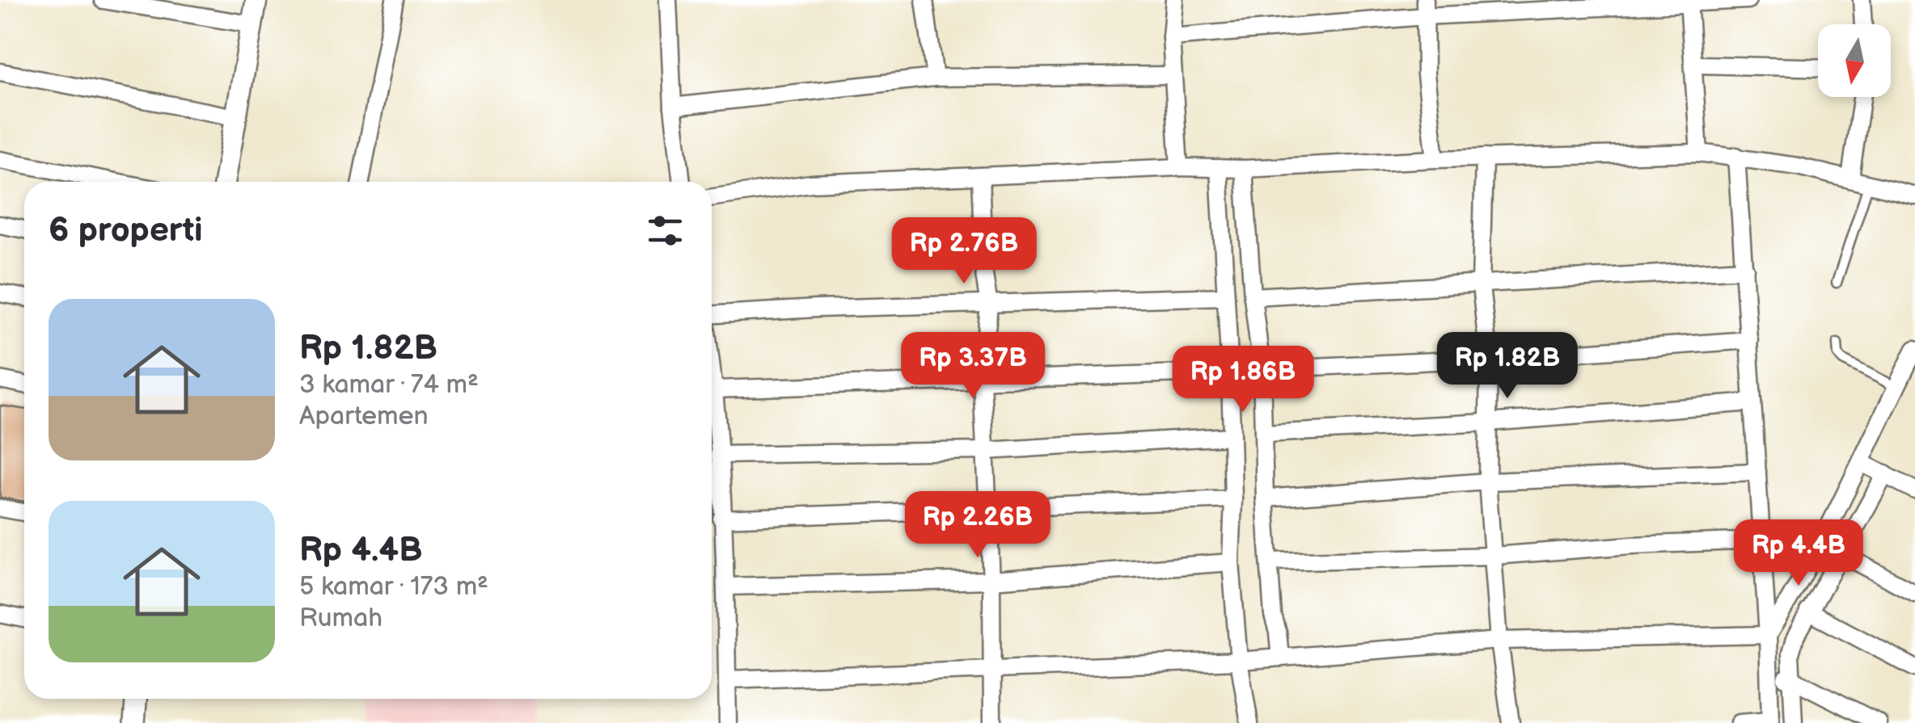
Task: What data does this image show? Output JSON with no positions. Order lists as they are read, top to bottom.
{
  "north": "bottom",
  "page": {
    "heading": "6 properti",
    "price": [
      "Rp 2.76B",
      "Rp 3.37B",
      "Rp 1.82B",
      "Rp 1.86B",
      "Rp 2.26B",
      "Rp 4.4B"
    ],
    "list": [
      {
        "name": "Rp 1.82B",
        "note": "3 kamar · 74 m² · Apartemen"
      },
      {
        "name": "Rp 4.4B",
        "note": "5 kamar · 173 m² · Rumah"
      }
    ]
  }
}
